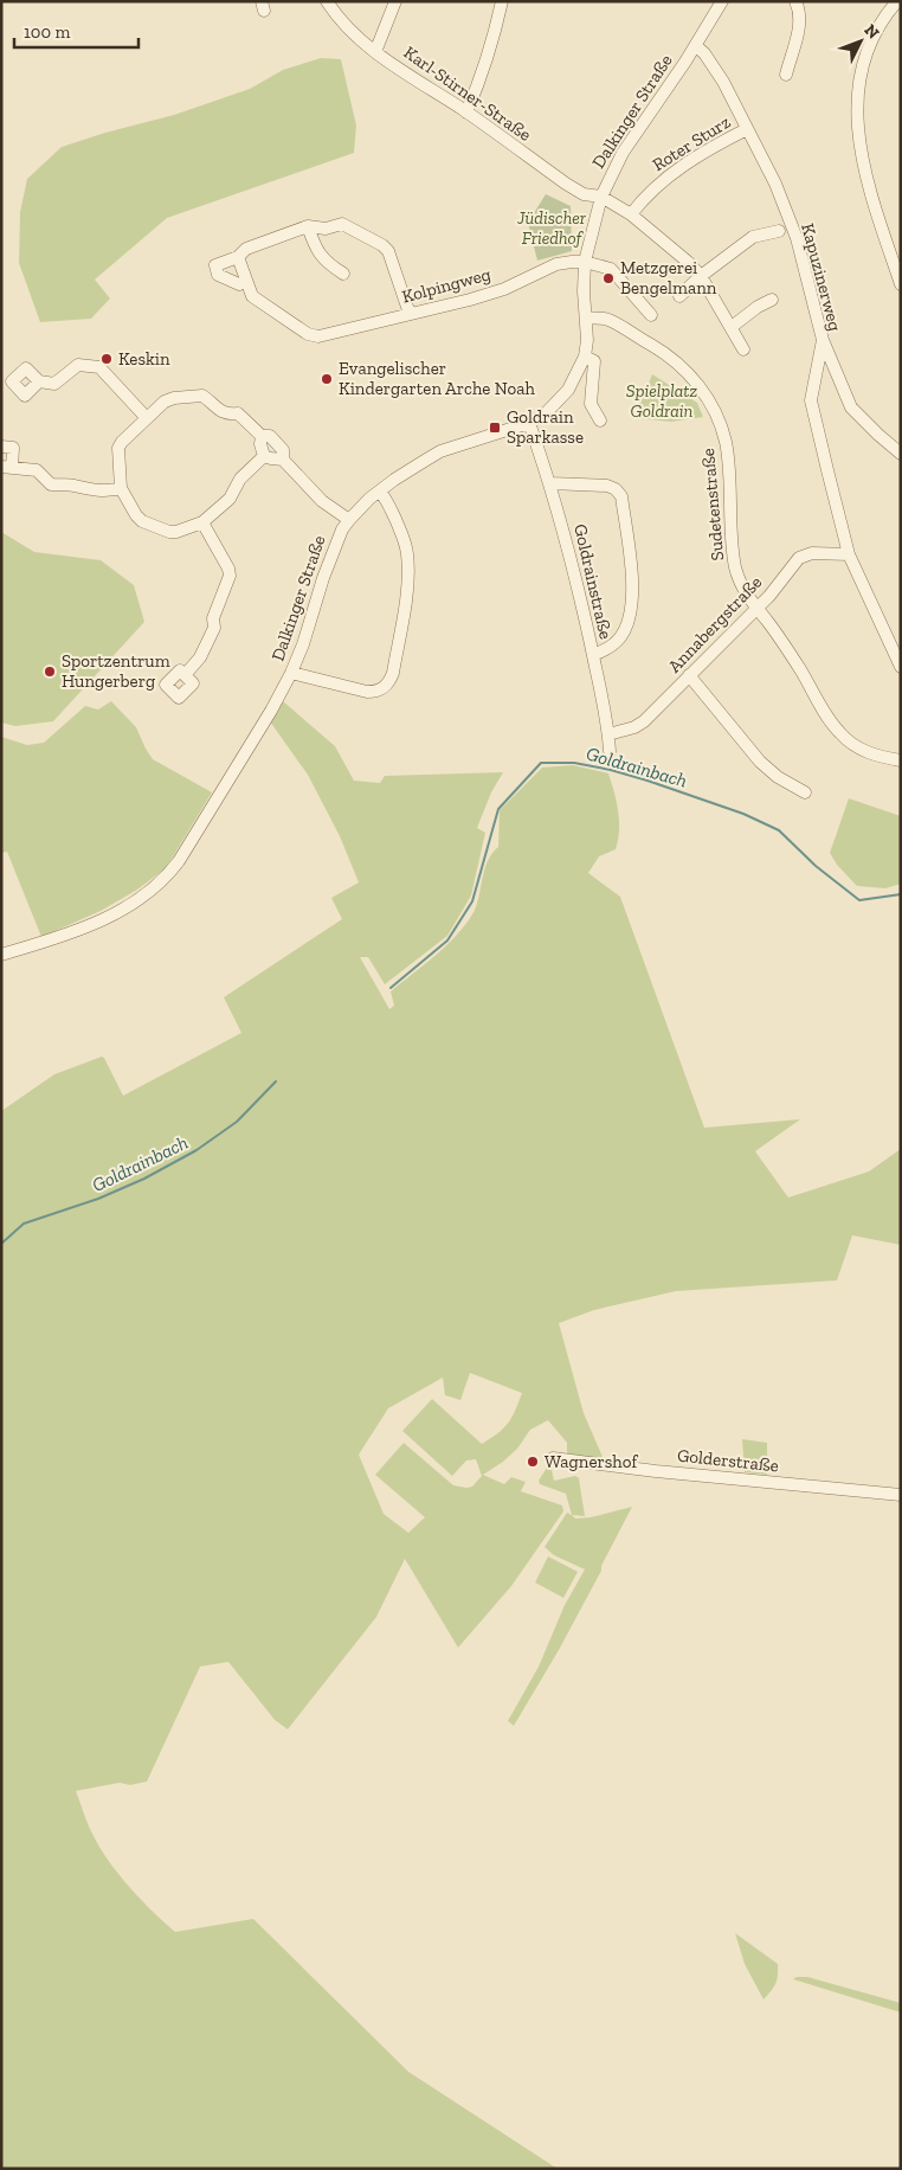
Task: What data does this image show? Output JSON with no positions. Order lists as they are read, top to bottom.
{
  "streets": {
    "street": [
      "Karl-Stirner-Straße",
      "Dalkinger Straße",
      "Roter Sturz",
      "Kapuzinerweg",
      "Kolpingweg",
      "Sudetenstraße",
      "Goldrainstraße",
      "Annabergstraße",
      "Golderstraße"
    ]
  },
  "crossings": [
    ["Karl-Stirner-Straße", "Dalkinger Straße"],
    ["Karl-Stirner-Straße", "Roter Sturz"],
    ["Dalkinger Straße", "Kapuzinerweg"],
    ["Dalkinger Straße", "Kolpingweg"],
    ["Dalkinger Straße", "Sudetenstraße"],
    ["Dalkinger Straße", "Goldrainstraße"],
    ["Roter Sturz", "Kapuzinerweg"],
    ["Kapuzinerweg", "Annabergstraße"],
    ["Sudetenstraße", "Annabergstraße"],
    ["Goldrainstraße", "Annabergstraße"]
  ],
  "water": ["Goldrainbach"],
  "parks": ["Jüdischer Friedhof", "Spielplatz Goldrain"],
  "places": {
    "other": [
      "Metzgerei Bengelmann",
      "Keskin",
      "Evangelischer Kindergarten Arche Noah",
      "Sportzentrum Hungerberg",
      "Wagnershof"
    ],
    "transit": ["Goldrain Sparkasse"]
  },
  "scale_bar": "100 m",
  "north": "top right"
}
